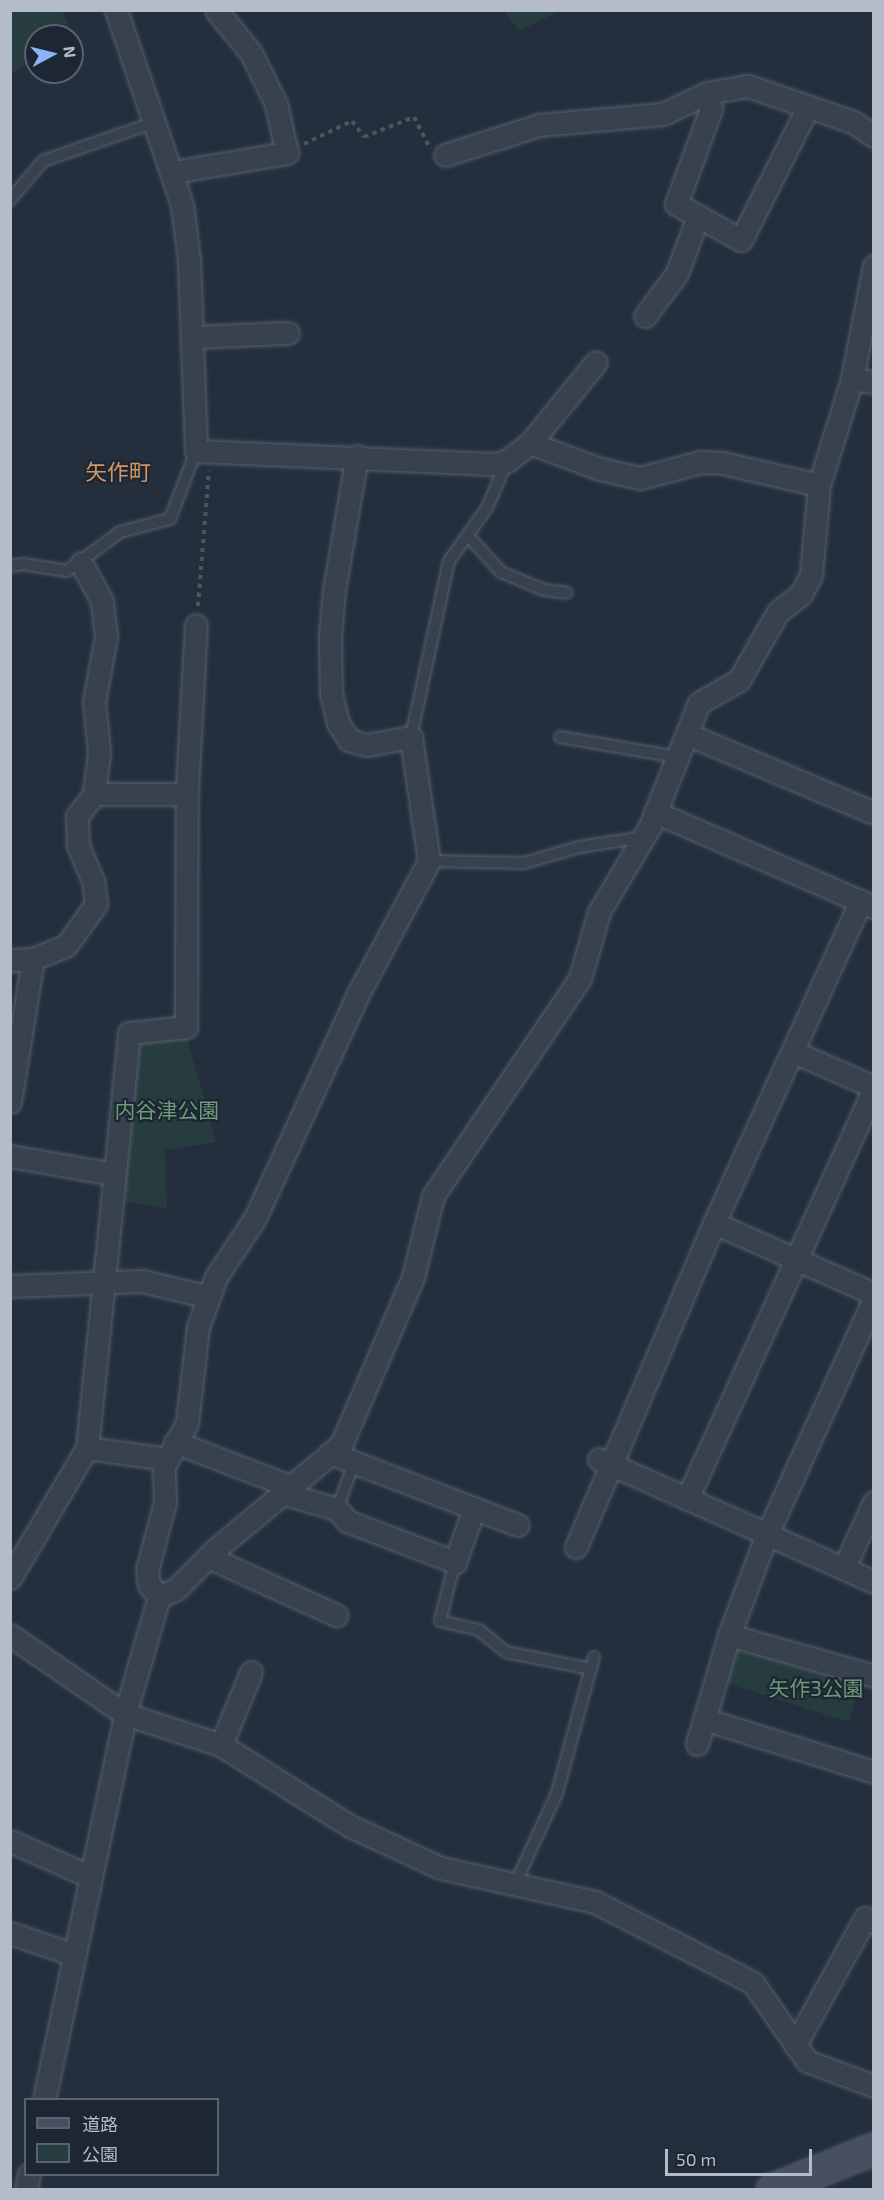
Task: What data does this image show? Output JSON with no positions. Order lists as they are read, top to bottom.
{
  "districts": ["矢作町"],
  "parks": ["内谷津公園", "矢作3公園"],
  "legend": ["道路", "公園"],
  "scale_bar": "50 m",
  "north": "right"
}
